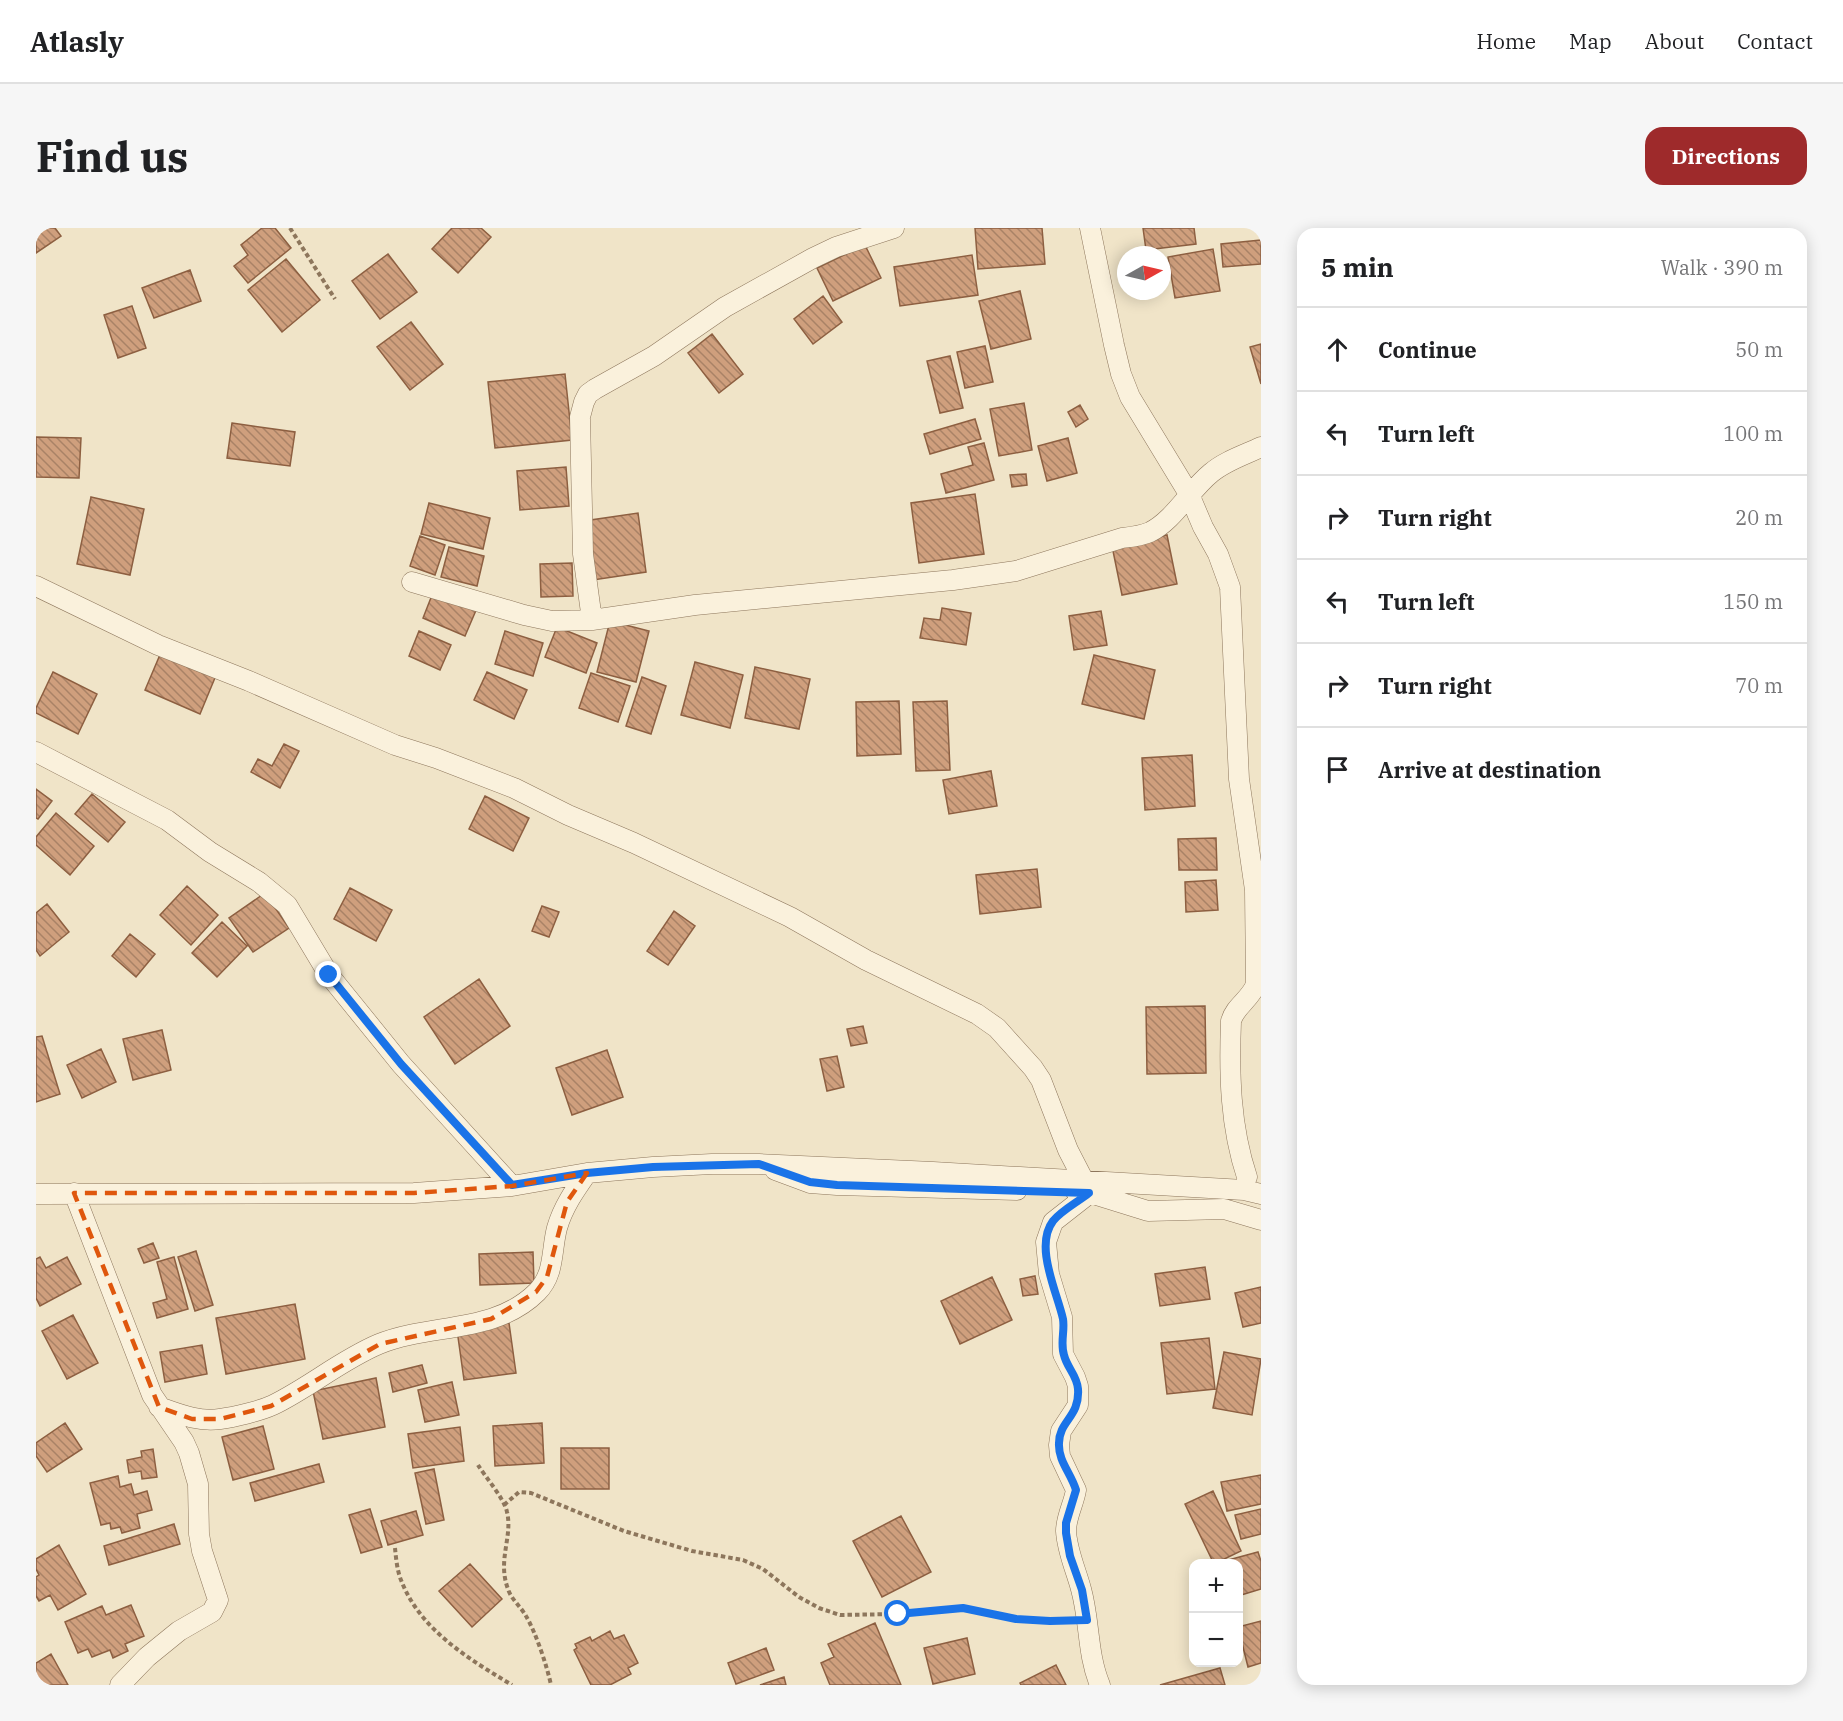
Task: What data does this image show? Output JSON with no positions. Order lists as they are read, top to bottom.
{
  "north": "right",
  "page": {
    "header": "Atlasly",
    "nav": [
      "Home",
      "Map",
      "About",
      "Contact"
    ],
    "buttons": "Directions",
    "title": "Find us",
    "heading": ["5 min", "Walk · 390 m"],
    "list": [
      ["Continue", "50 m"],
      ["Turn left", "100 m"],
      ["Turn right", "20 m"],
      ["Turn left", "150 m"],
      ["Turn right", "70 m"],
      "Arrive at destination"
    ],
    "map_buttons": ["+", "−"]
  }
}
